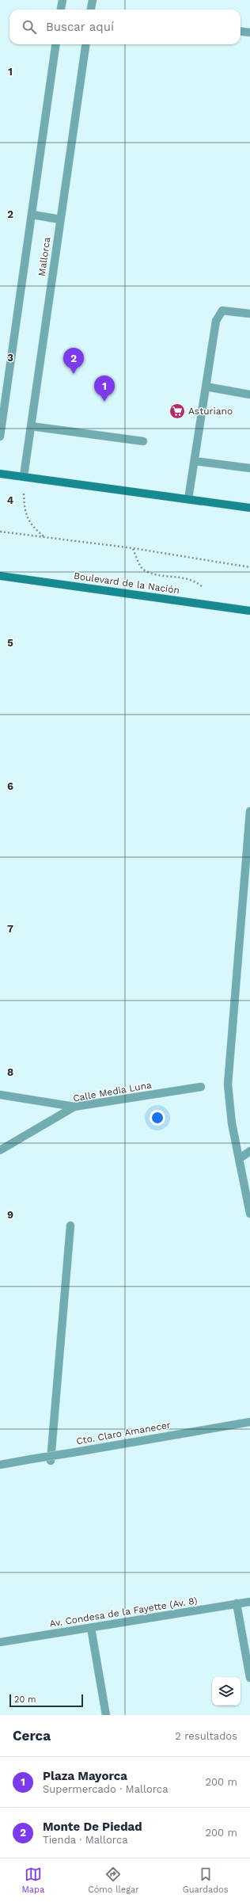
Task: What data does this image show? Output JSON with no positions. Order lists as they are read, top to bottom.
{
  "streets": {
    "main road": ["Boulevard de la Nación"],
    "street": [
      "Mallorca",
      "Calle Media Luna",
      "Cto. Claro Amanecer",
      "Av. Condesa de la Fayette (Av. 8)"
    ]
  },
  "places": {
    "supermarket": ["Asturiano"]
  },
  "scale_bar": "20 m",
  "page": {
    "search": "Buscar aquí",
    "pins": ["2", "1"],
    "scale": "20 m",
    "heading": ["Cerca", "2 resultados"],
    "list": [
      {
        "mark": "1",
        "name": "Plaza Mayorca",
        "note": "Supermercado · Mallorca",
        "value": "200 m"
      },
      {
        "mark": "2",
        "name": "Monte De Piedad",
        "note": "Tienda · Mallorca",
        "value": "200 m"
      }
    ],
    "nav": ["Mapa", "Cómo llegar", "Guardados"]
  },
  "grid": {
    "rows": [
      "1",
      "2",
      "3",
      "4",
      "5",
      "6",
      "7",
      "8",
      "9"
    ]
  }
}
